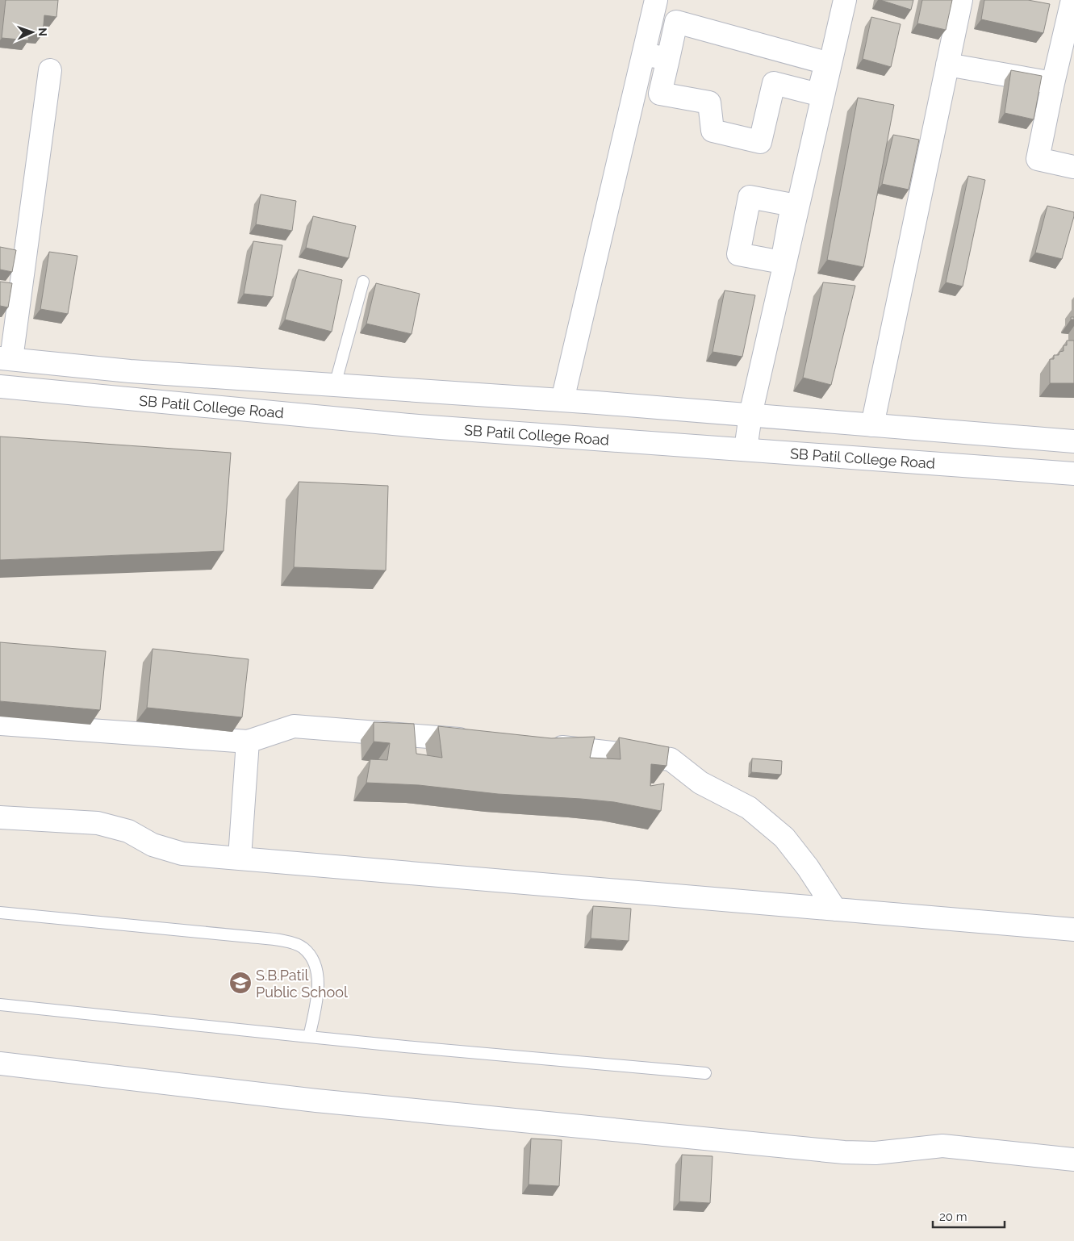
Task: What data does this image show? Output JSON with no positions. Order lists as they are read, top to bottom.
{
  "streets": {
    "street": ["SB Patil College Road"]
  },
  "places": {
    "school or university": ["S.B.Patil Public School"]
  },
  "scale_bar": "20 m",
  "north": "right"
}
